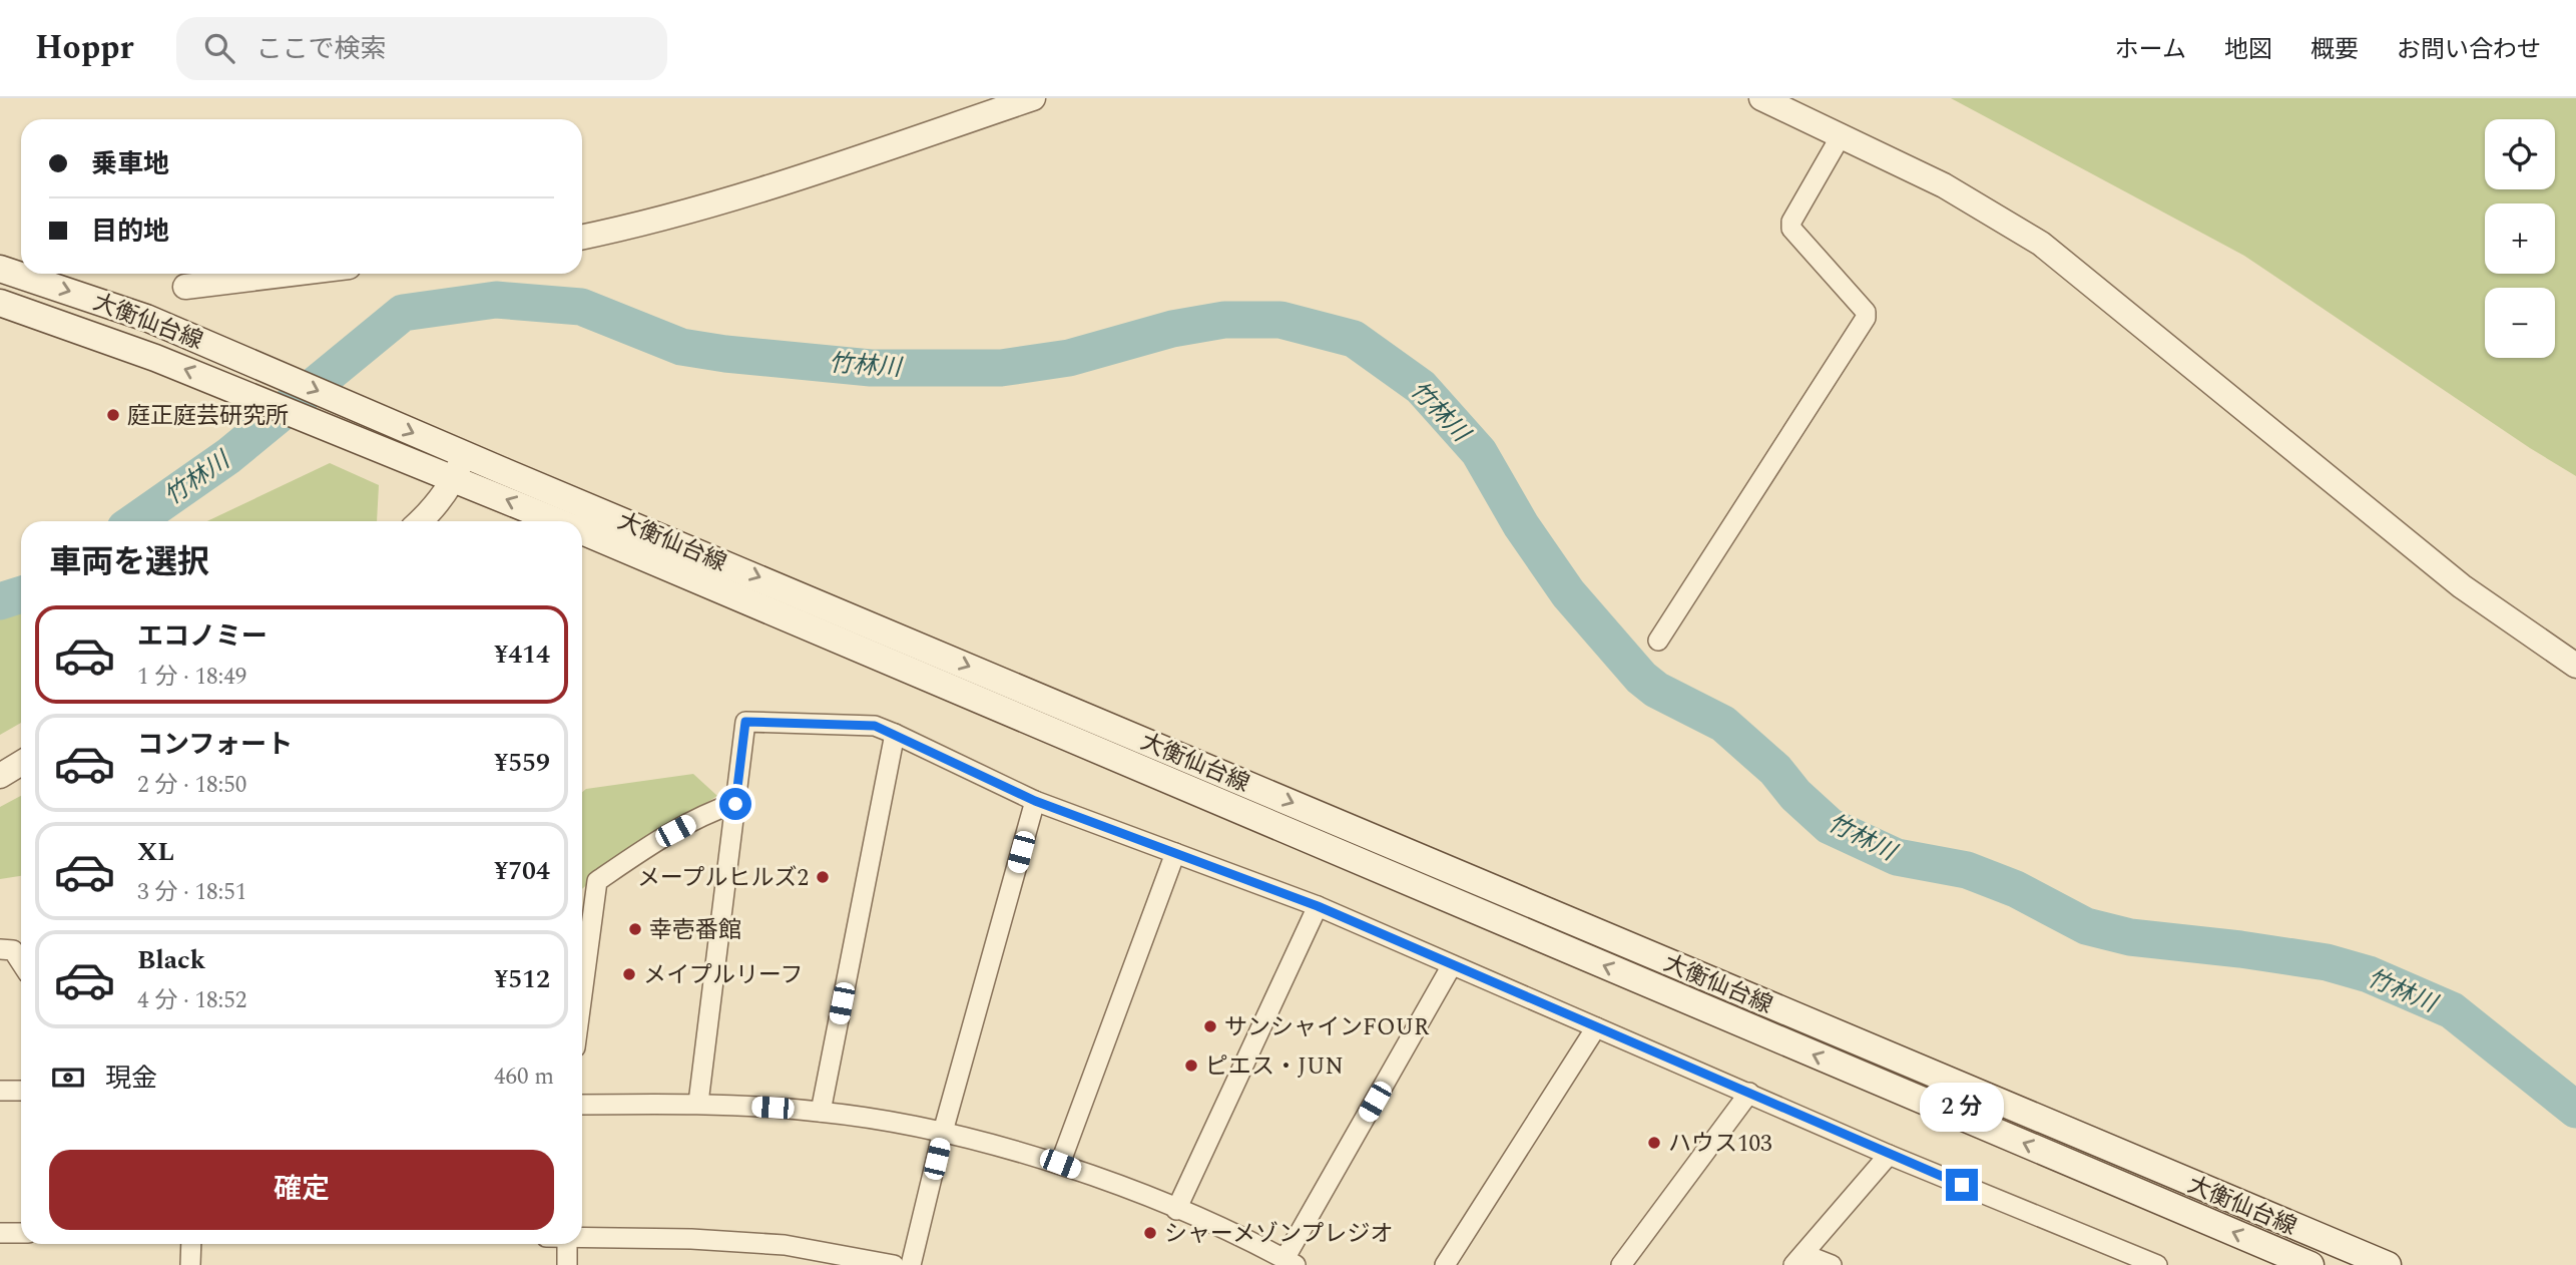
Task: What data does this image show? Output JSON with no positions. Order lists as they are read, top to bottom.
{
  "streets": {
    "main road": ["大衡仙台線"]
  },
  "water": ["竹林川"],
  "places": [
    "庭正庭芸研究所",
    "メープルヒルズ2",
    "幸壱番館",
    "メイプルリーフ",
    "サンシャインFOUR",
    "ピエス・JUN",
    "ハウス103",
    "シャーメゾンプレジオ"
  ],
  "page": {
    "header": "Hoppr",
    "search": "ここで検索",
    "nav": [
      "ホーム",
      "地図",
      "概要",
      "お問い合わせ"
    ],
    "map_buttons": ["+", "−"],
    "banner": ["乗車地", "目的地"],
    "heading": "車両を選択",
    "list": [
      {
        "name": "エコノミー",
        "note": "1 分 · 18:49",
        "value": "¥414"
      },
      {
        "name": "コンフォート",
        "note": "2 分 · 18:50",
        "value": "¥559"
      },
      {
        "name": "XL",
        "note": "3 分 · 18:51",
        "value": "¥704"
      },
      {
        "name": "Black",
        "note": "4 分 · 18:52",
        "value": "¥512"
      }
    ],
    "pay": ["現金", "460 m"],
    "bubble": "2 分",
    "buttons": "確定"
  }
}
